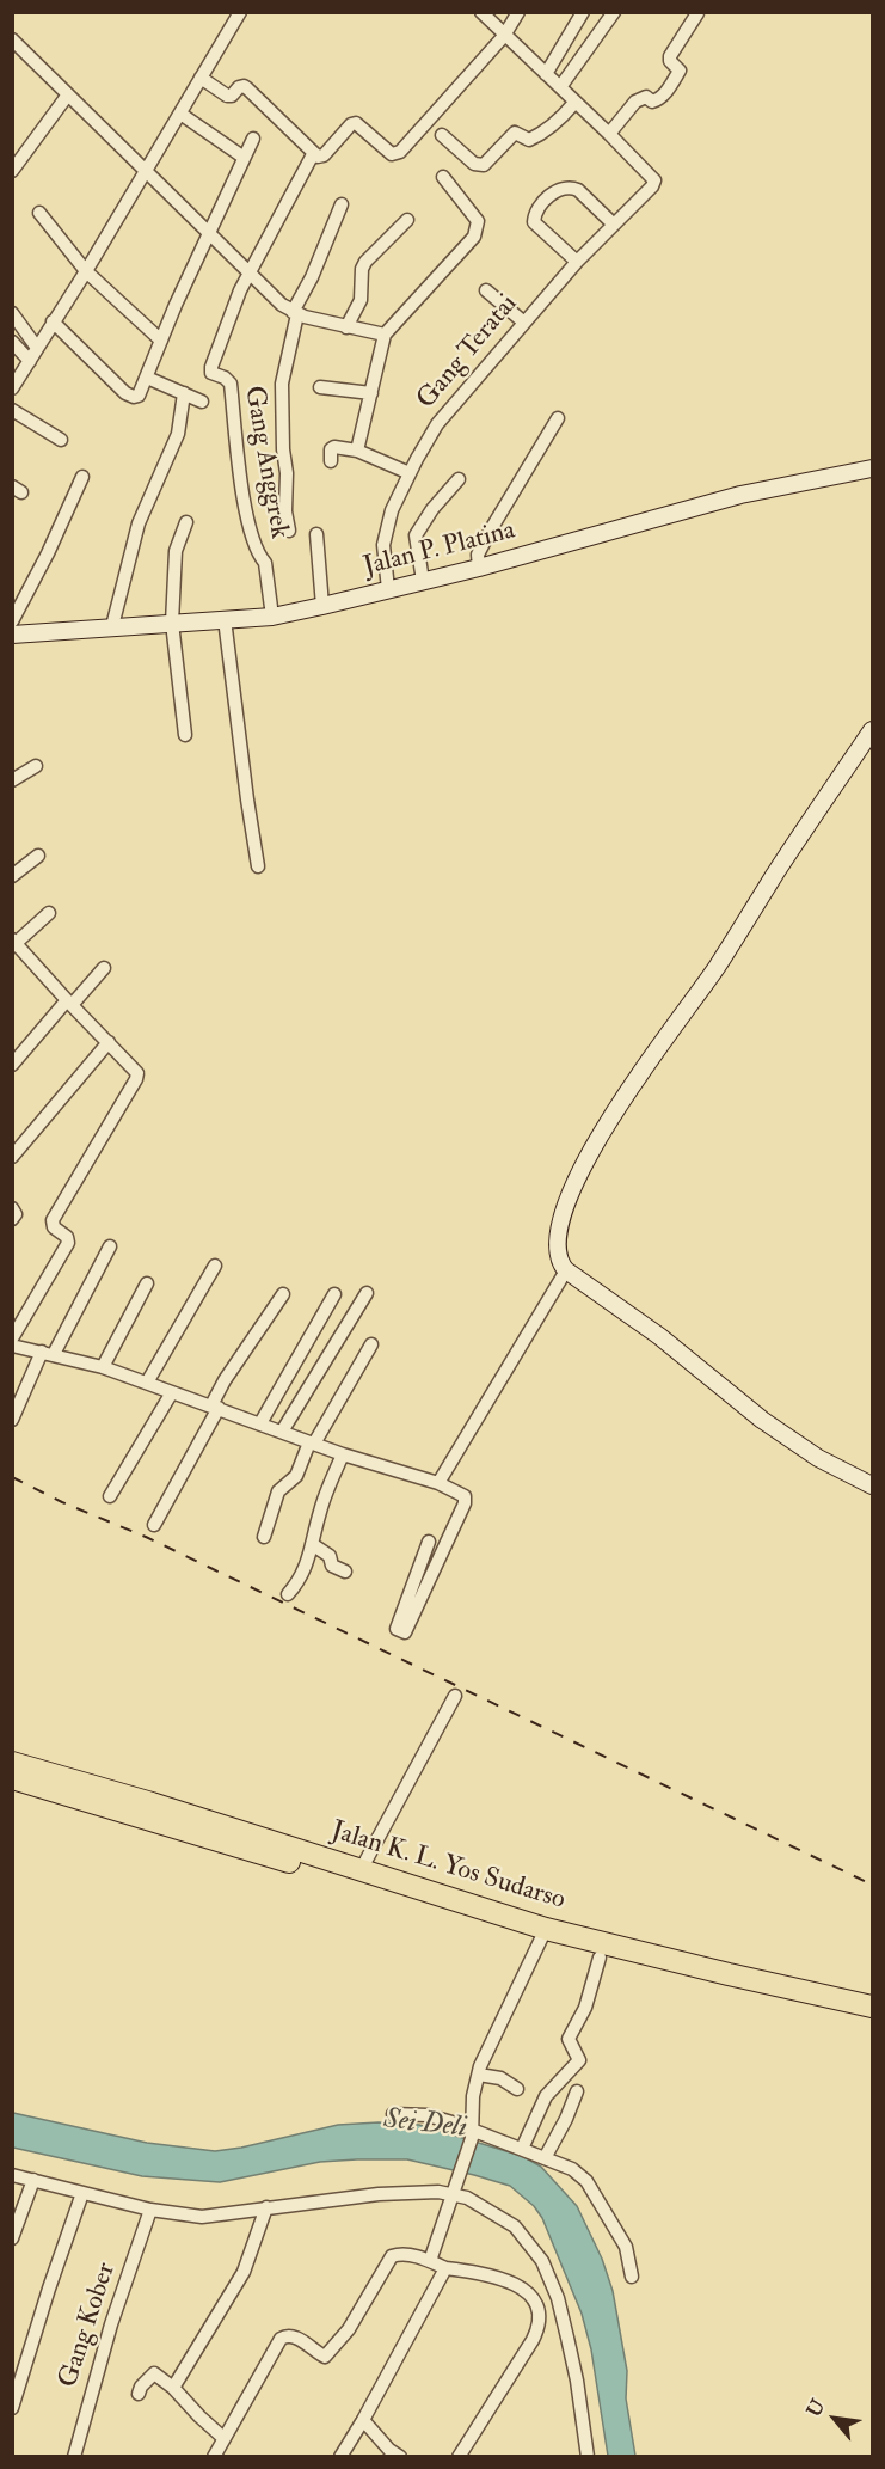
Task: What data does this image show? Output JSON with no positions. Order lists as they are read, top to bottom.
{
  "streets": {
    "highway": ["Jalan K. L. Yos Sudarso"],
    "street": [
      "Gang Teratai",
      "Gang Anggrek",
      "Jalan P. Platina",
      "Gang Kober"
    ]
  },
  "crossings": [
    ["Gang Teratai", "Jalan P. Platina"],
    ["Gang Anggrek", "Jalan P. Platina"]
  ],
  "water": ["Sei Deli"],
  "north": "top left"
}
